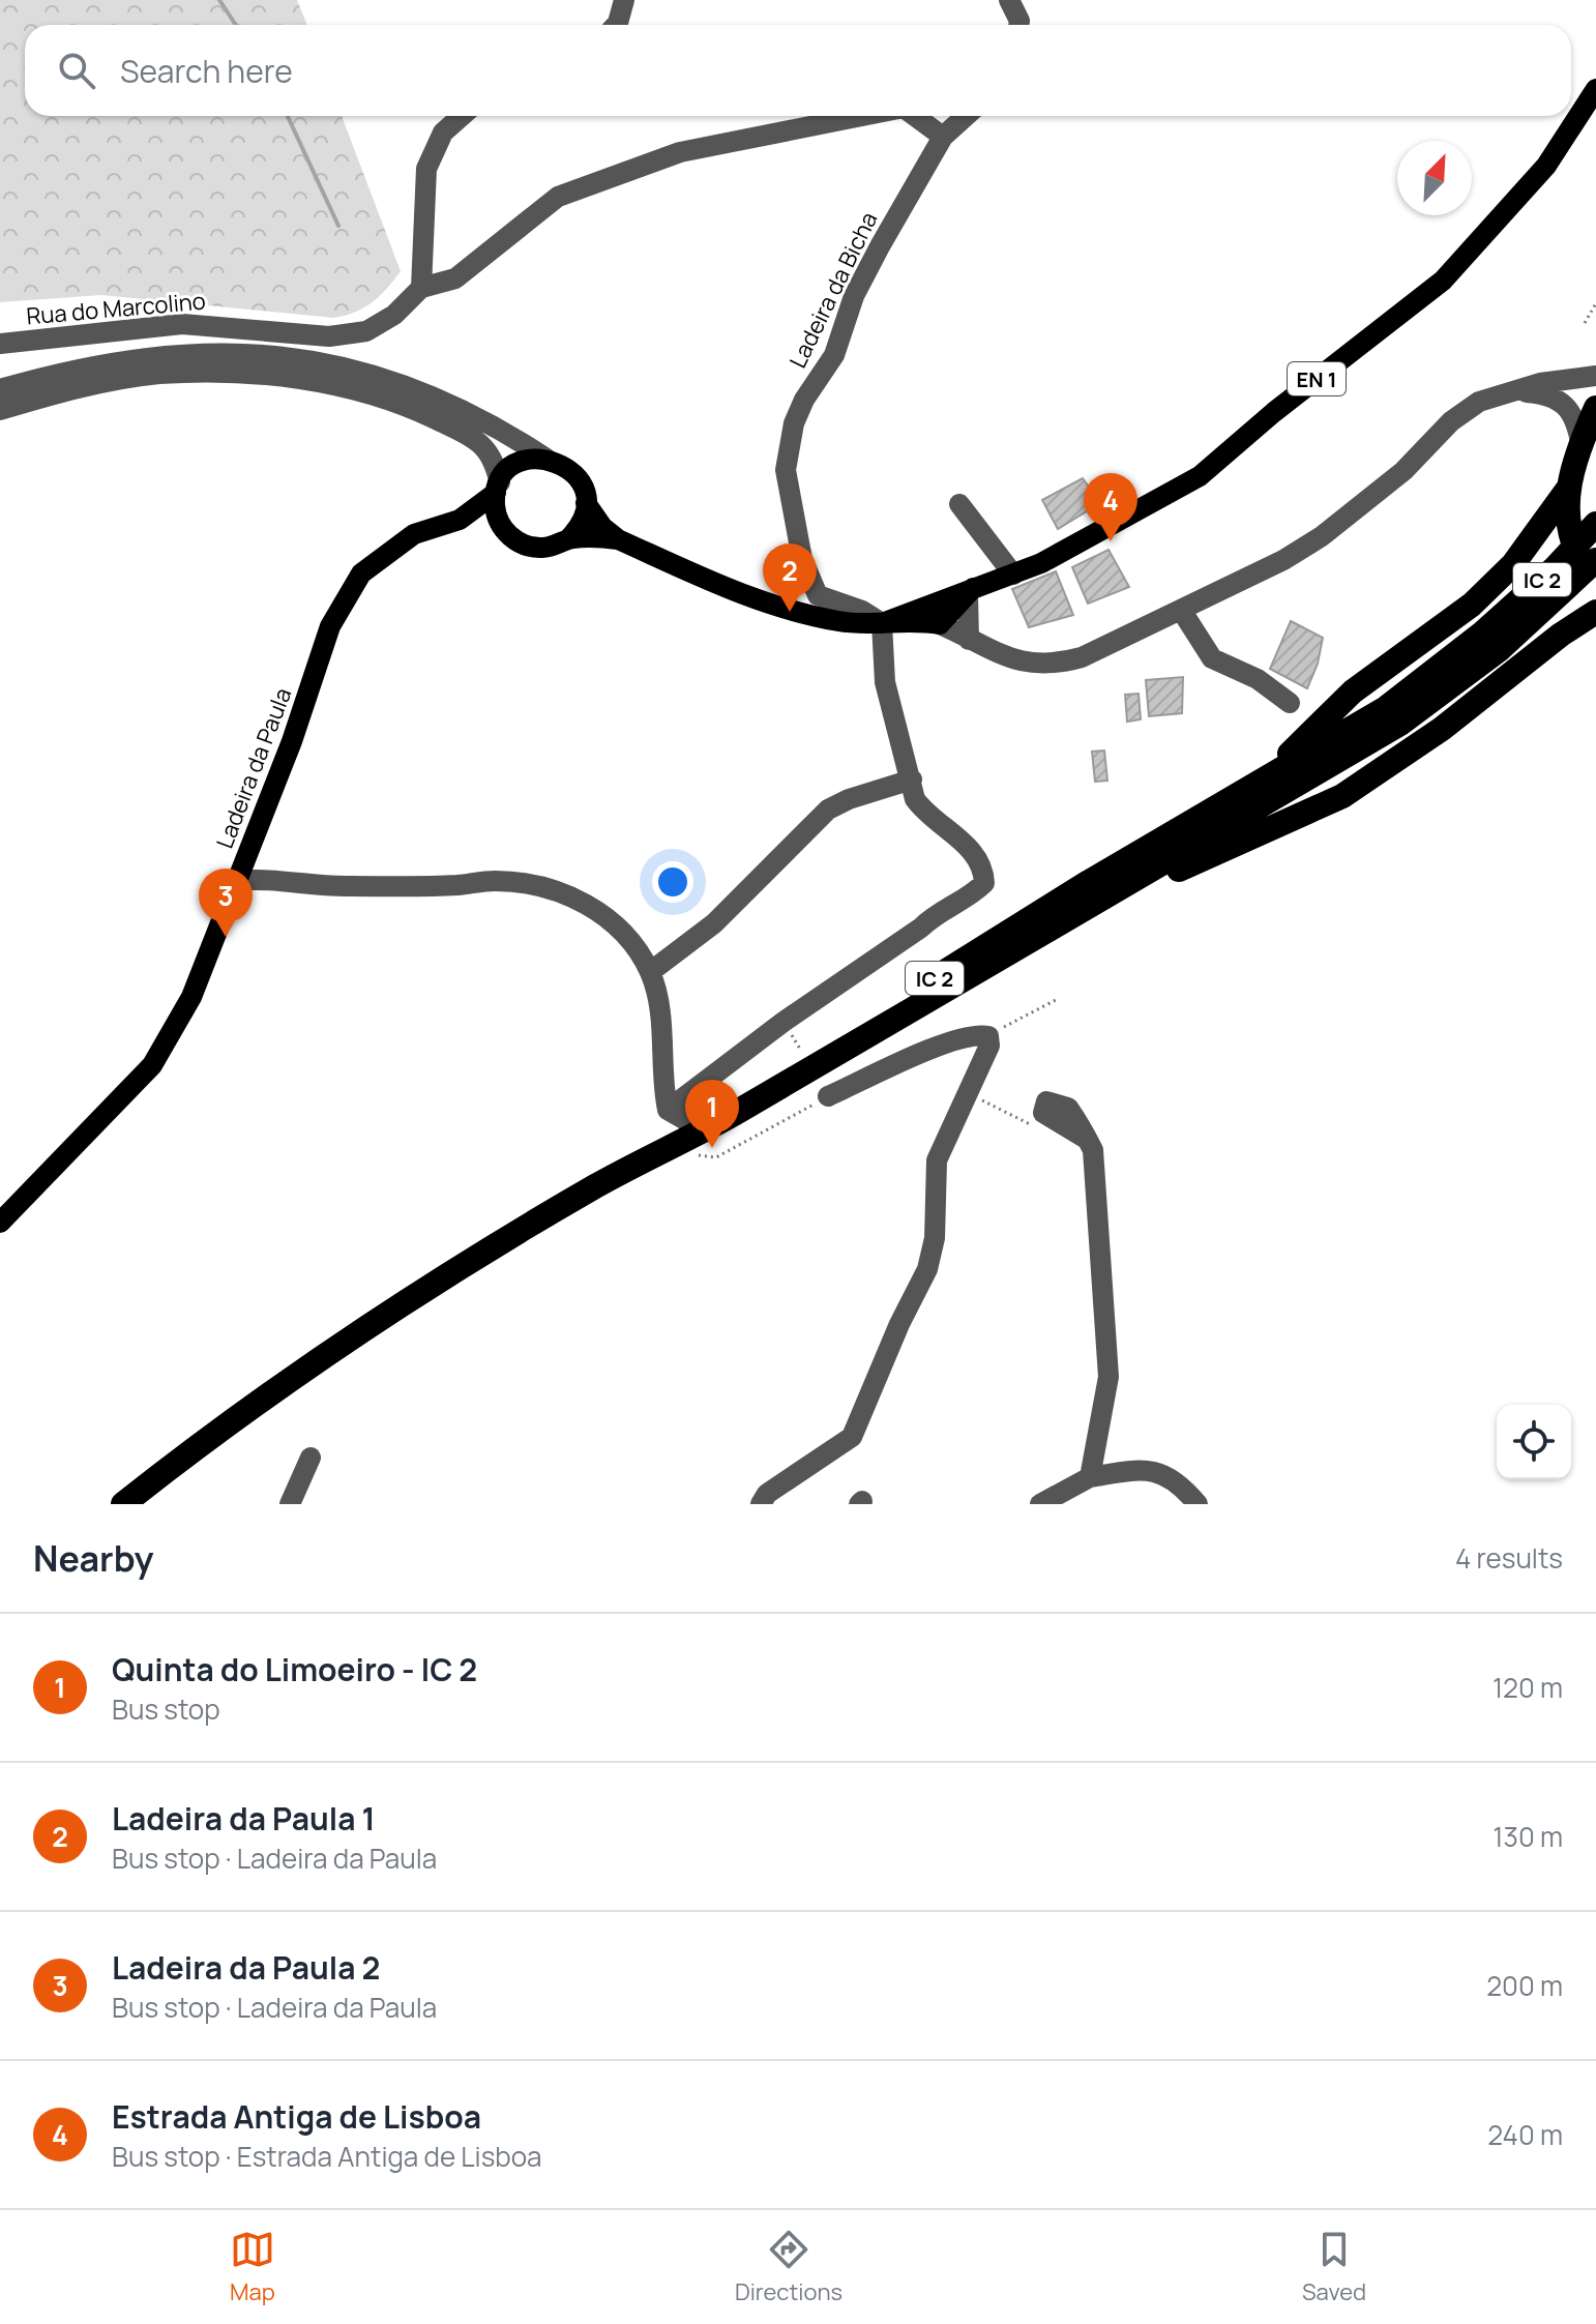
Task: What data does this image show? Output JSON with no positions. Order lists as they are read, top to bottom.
{
  "streets": {
    "highway": ["IC 2"],
    "main road": ["EN 1", "Ladeira da Paula"],
    "street": ["Ladeira da Bicha", "Rua do Marcolino"]
  },
  "crossings": [
    ["Ladeira da Bicha", "EN 1"]
  ],
  "north": "top right",
  "page": {
    "search": "Search here",
    "pins": [
      "4",
      "2",
      "3",
      "1"
    ],
    "heading": ["Nearby", "4 results"],
    "list": [
      {
        "mark": "1",
        "name": "Quinta do Limoeiro - IC 2",
        "note": "Bus stop",
        "value": "120 m"
      },
      {
        "mark": "2",
        "name": "Ladeira da Paula 1",
        "note": "Bus stop · Ladeira da Paula",
        "value": "130 m"
      },
      {
        "mark": "3",
        "name": "Ladeira da Paula 2",
        "note": "Bus stop · Ladeira da Paula",
        "value": "200 m"
      },
      {
        "mark": "4",
        "name": "Estrada Antiga de Lisboa",
        "note": "Bus stop · Estrada Antiga de Lisboa",
        "value": "240 m"
      }
    ],
    "nav": ["Map", "Directions", "Saved"]
  }
}
